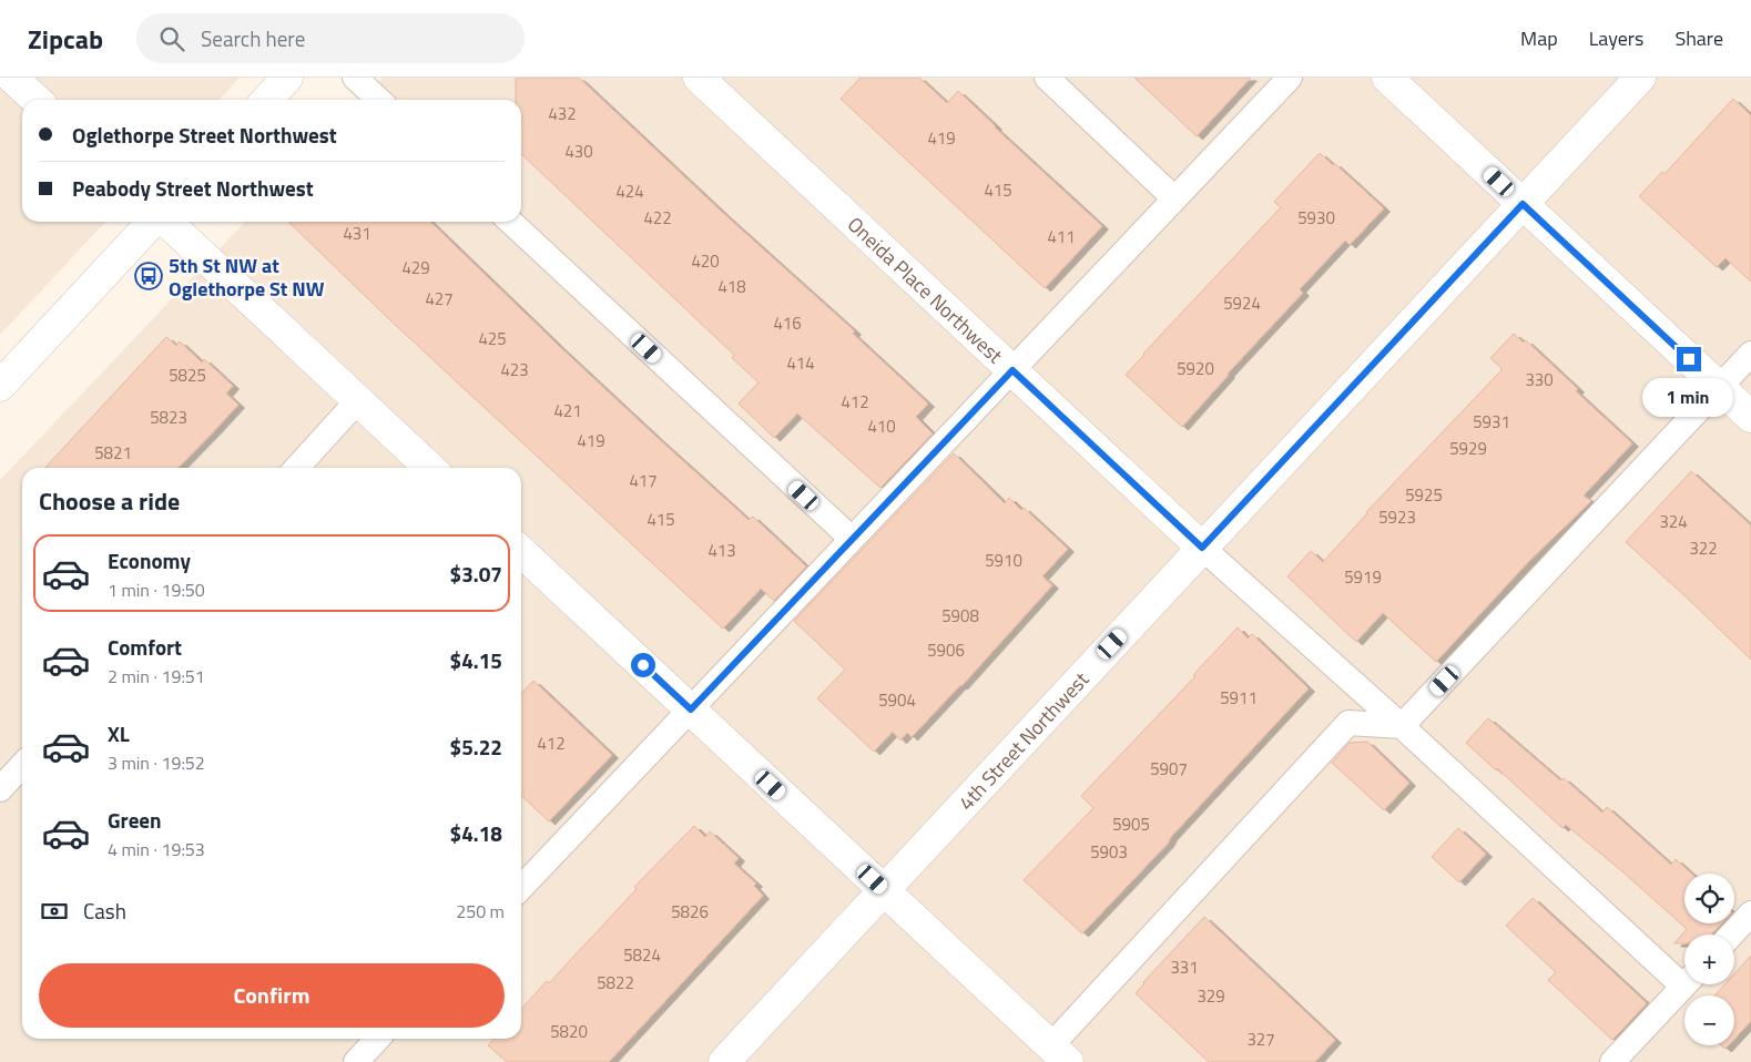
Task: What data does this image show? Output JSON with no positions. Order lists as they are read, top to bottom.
{
  "streets": {
    "street": ["Oneida Place Northwest", "4th Street Northwest"]
  },
  "crossings": [
    ["Oneida Place Northwest", "4th Street Northwest"]
  ],
  "places": {
    "bus stop": ["5th St NW at Oglethorpe St NW"]
  },
  "house_numbers": [
    "432",
    "419",
    "430",
    "415",
    "424",
    "422",
    "5930",
    "431",
    "411",
    "420",
    "429",
    "418",
    "427",
    "5924",
    "416",
    "425",
    "414",
    "5920",
    "423",
    "5825",
    "330",
    "412",
    "421",
    "5823",
    "5931",
    "410",
    "419",
    "5929",
    "5821",
    "417",
    "5925",
    "5923",
    "415",
    "324",
    "322",
    "413",
    "5910",
    "5919",
    "5908",
    "5906",
    "5911",
    "5904",
    "412",
    "5907",
    "5905",
    "5903",
    "5826",
    "5824",
    "331",
    "5822",
    "329",
    "5820",
    "327"
  ],
  "page": {
    "header": "Zipcab",
    "search": "Search here",
    "nav": ["Map", "Layers", "Share"],
    "banner": ["Oglethorpe Street Northwest", "Peabody Street Northwest"],
    "bubble": "1 min",
    "heading": "Choose a ride",
    "list": [
      {
        "name": "Economy",
        "note": "1 min · 19:50",
        "value": "$3.07"
      },
      {
        "name": "Comfort",
        "note": "2 min · 19:51",
        "value": "$4.15"
      },
      {
        "name": "XL",
        "note": "3 min · 19:52",
        "value": "$5.22"
      },
      {
        "name": "Green",
        "note": "4 min · 19:53",
        "value": "$4.18"
      }
    ],
    "map_buttons": ["+", "−"],
    "pay": ["Cash", "250 m"],
    "buttons": "Confirm"
  }
}
